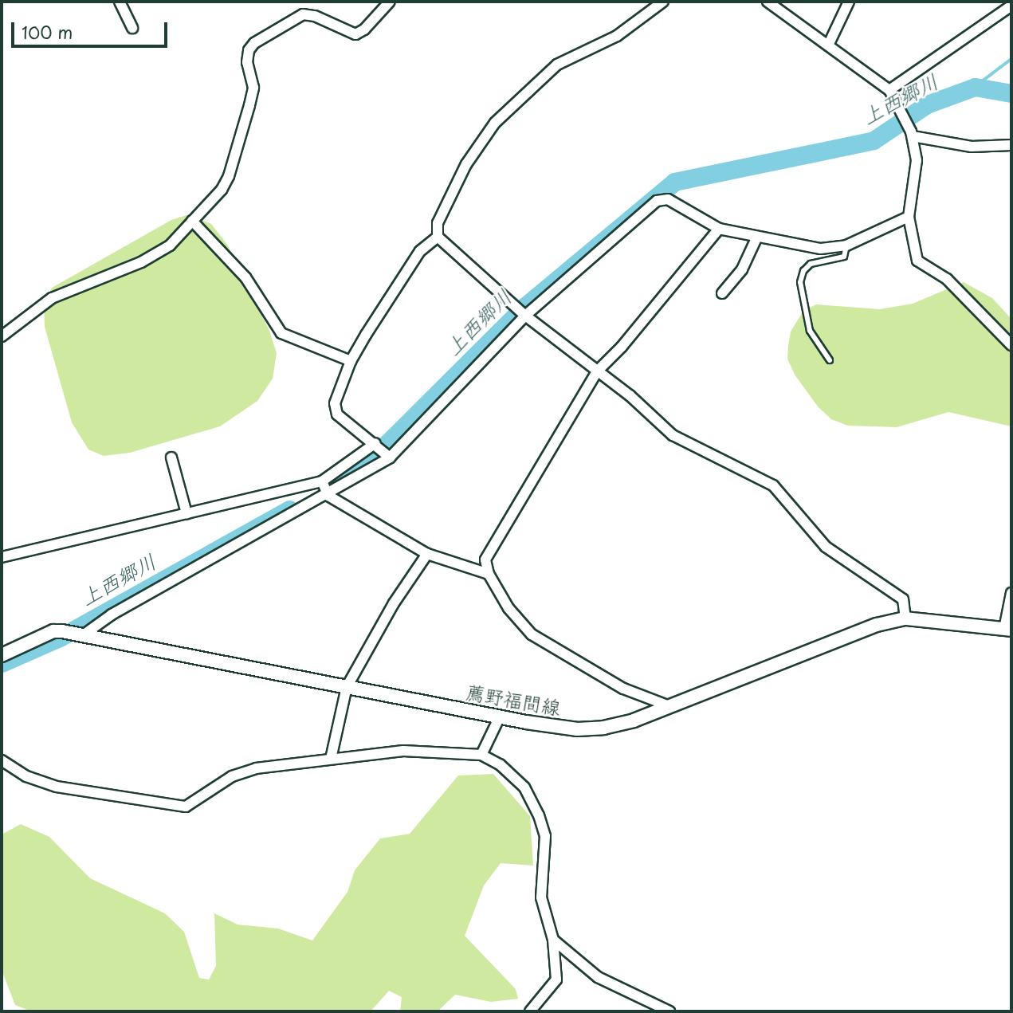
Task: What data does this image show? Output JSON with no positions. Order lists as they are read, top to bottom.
{
  "streets": {
    "main road": ["薦野福間線"]
  },
  "water": ["上西郷川"],
  "scale_bar": "100 m"
}
